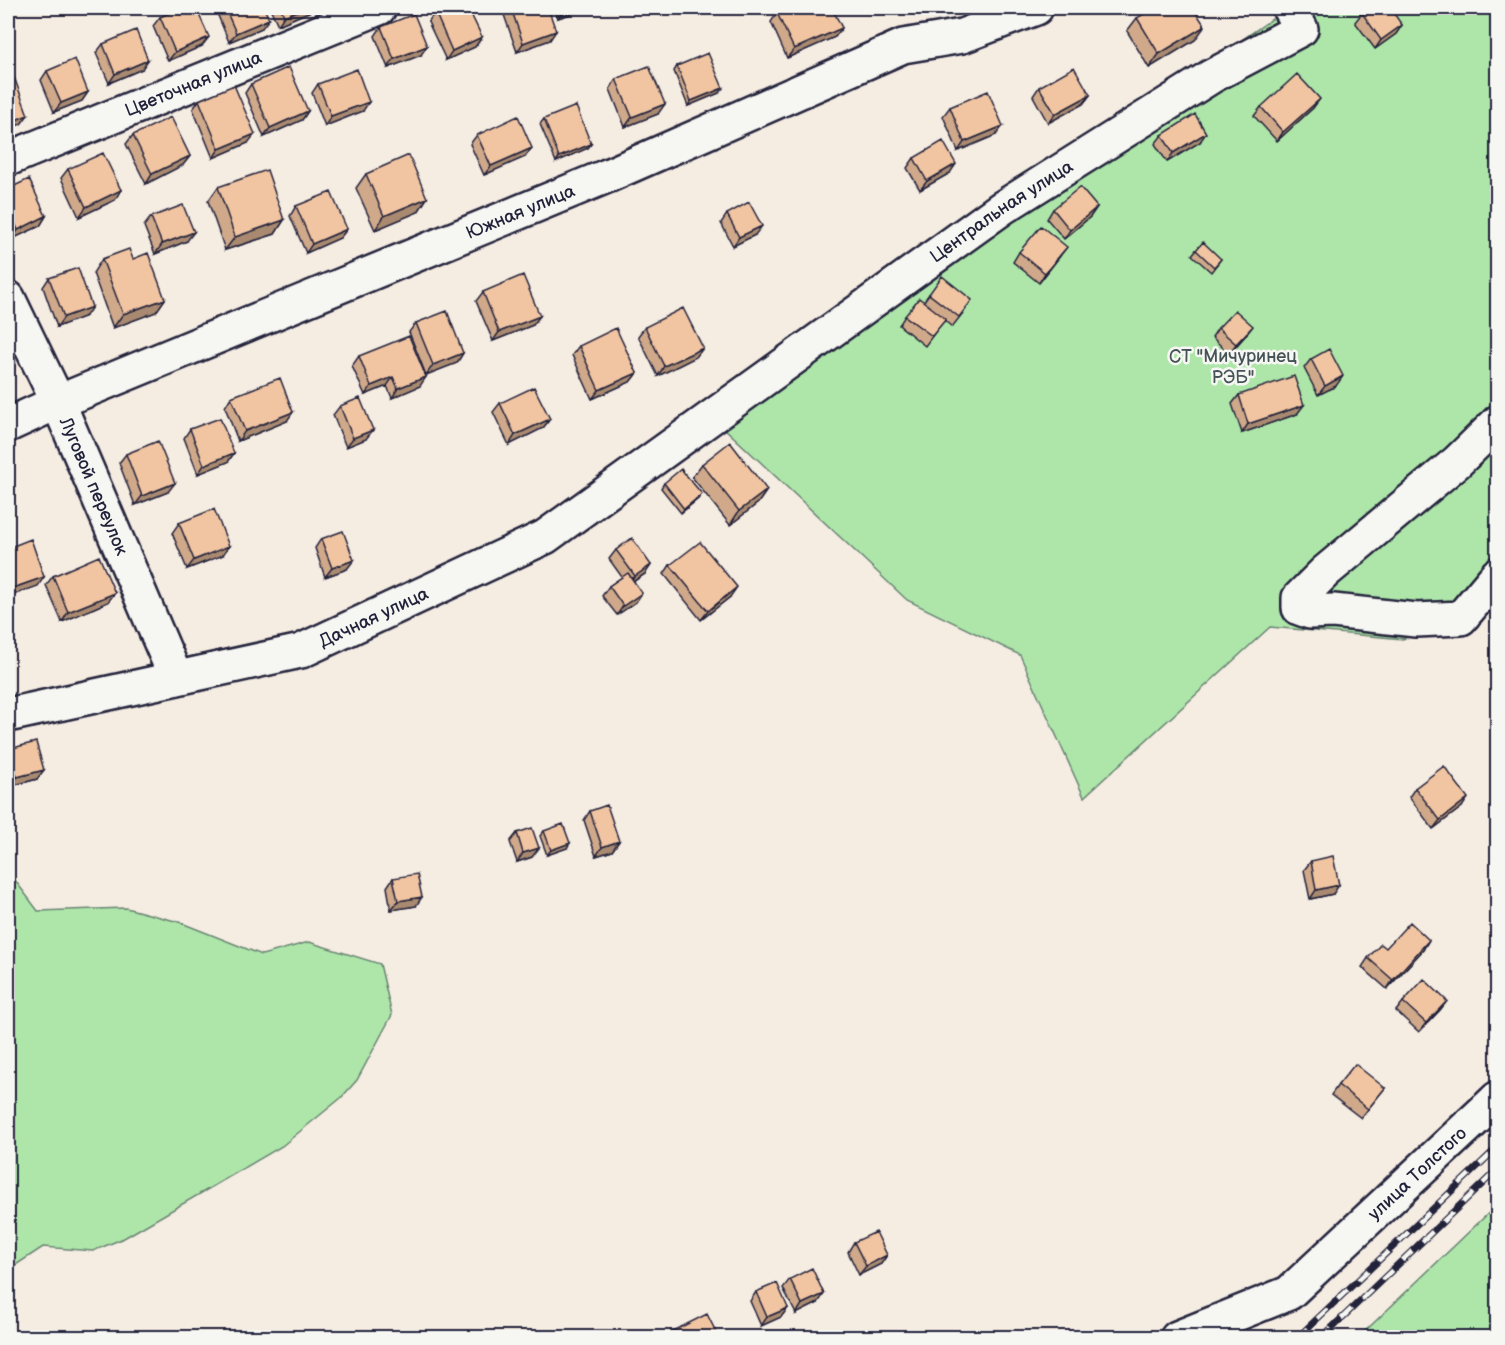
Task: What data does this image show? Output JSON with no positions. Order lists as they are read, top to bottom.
{
  "streets": {
    "street": [
      "Цветочная улица",
      "Южная улица",
      "Центральная улица",
      "Луговой переулок",
      "Дачная улица",
      "улица Толстого"
    ]
  },
  "crossings": [
    ["Южная улица", "Луговой переулок"],
    ["Центральная улица", "Дачная улица"],
    ["Луговой переулок", "Дачная улица"]
  ],
  "parks": ["СТ \"Мичуринец РЭБ\""]
}
